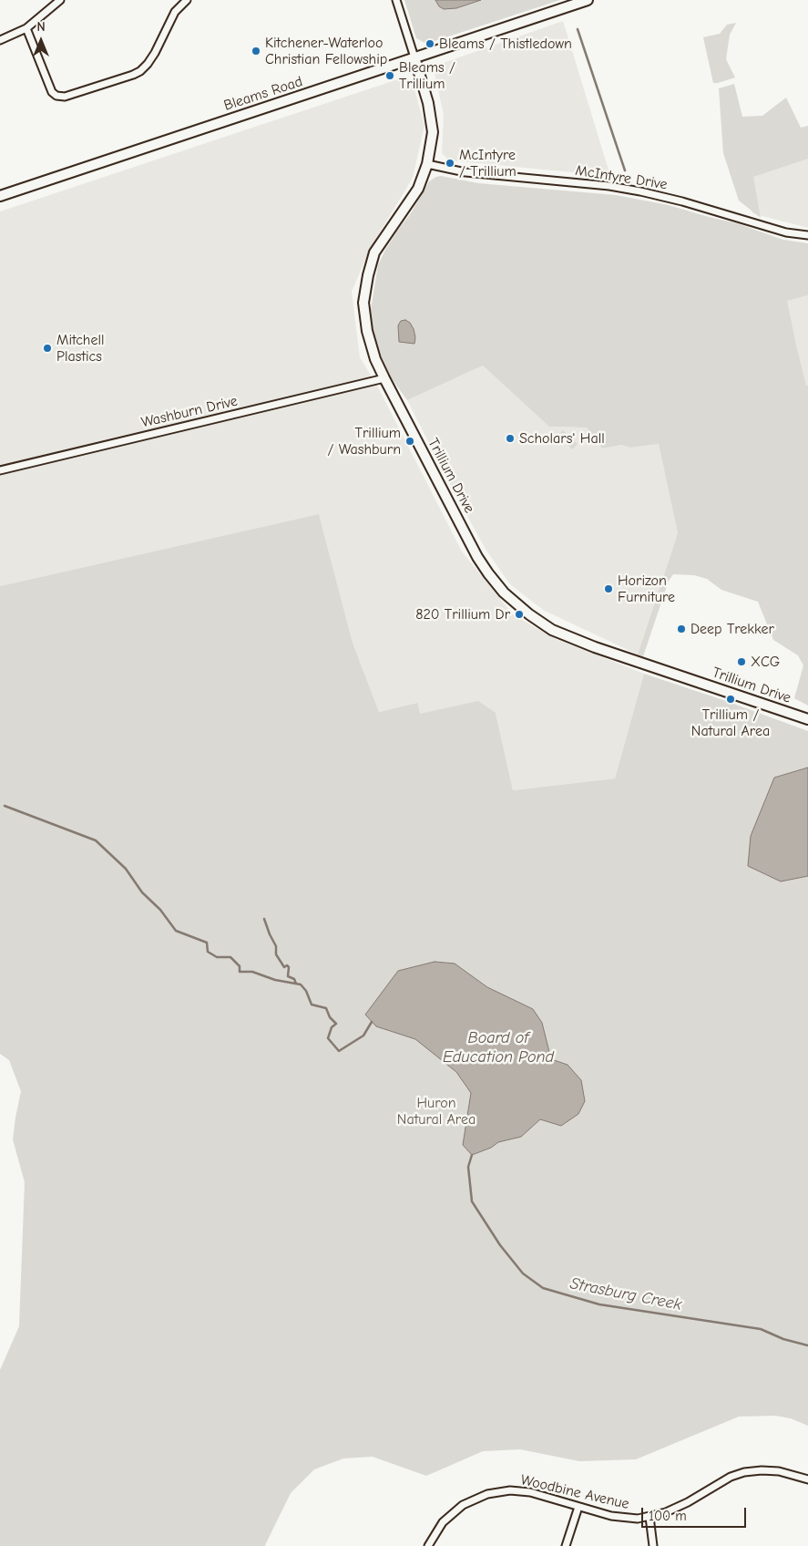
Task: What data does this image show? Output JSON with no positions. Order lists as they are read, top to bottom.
{
  "streets": {
    "street": [
      "Bleams Road",
      "McIntyre Drive",
      "Washburn Drive",
      "Trillium Drive",
      "Woodbine Avenue"
    ]
  },
  "crossings": [
    ["Bleams Road", "Trillium Drive"],
    ["McIntyre Drive", "Trillium Drive"],
    ["Washburn Drive", "Trillium Drive"]
  ],
  "water": ["Board of Education Pond", "Strasburg Creek"],
  "parks": ["Huron Natural Area"],
  "places": [
    "Bleams / Thistledown",
    "Kitchener-Waterloo Christian Fellowship",
    "Bleams / Trillium",
    "McIntyre / Trillium",
    "Mitchell Plastics",
    "Scholars' Hall",
    "Trillium / Washburn",
    "Horizon Furniture",
    "820 Trillium Dr",
    "Deep Trekker",
    "XCG",
    "Trillium / Natural Area"
  ],
  "scale_bar": "100 m",
  "north": "top"
}
